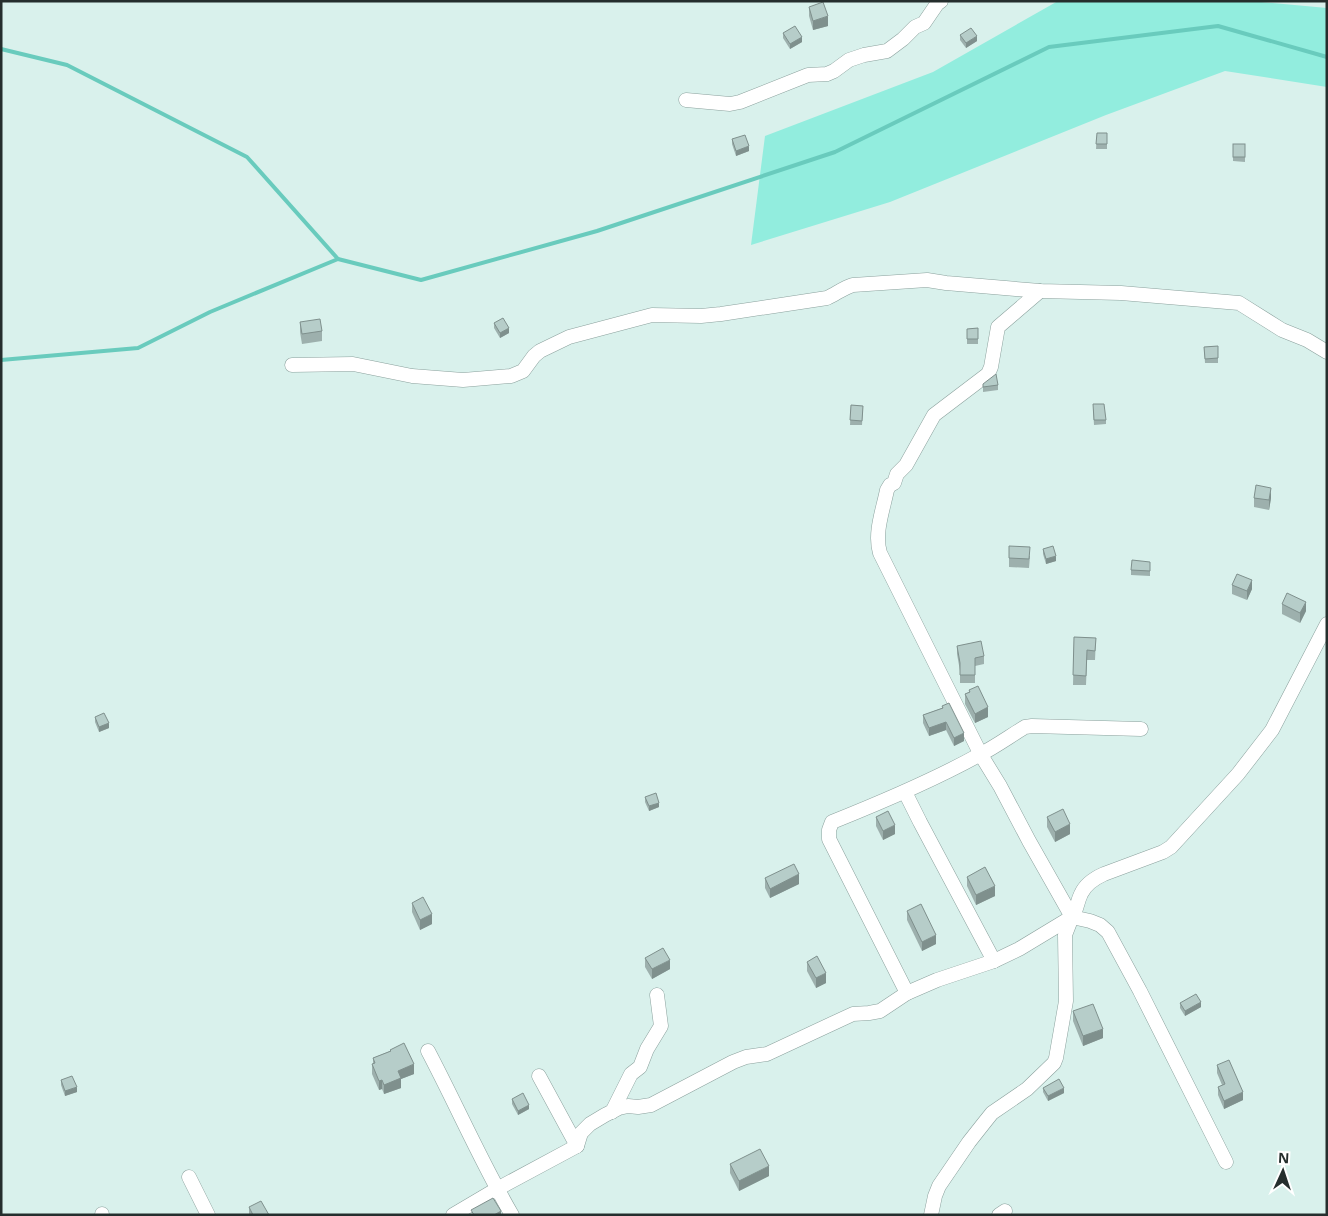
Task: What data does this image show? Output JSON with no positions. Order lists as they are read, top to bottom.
{
  "north": "top"
}
